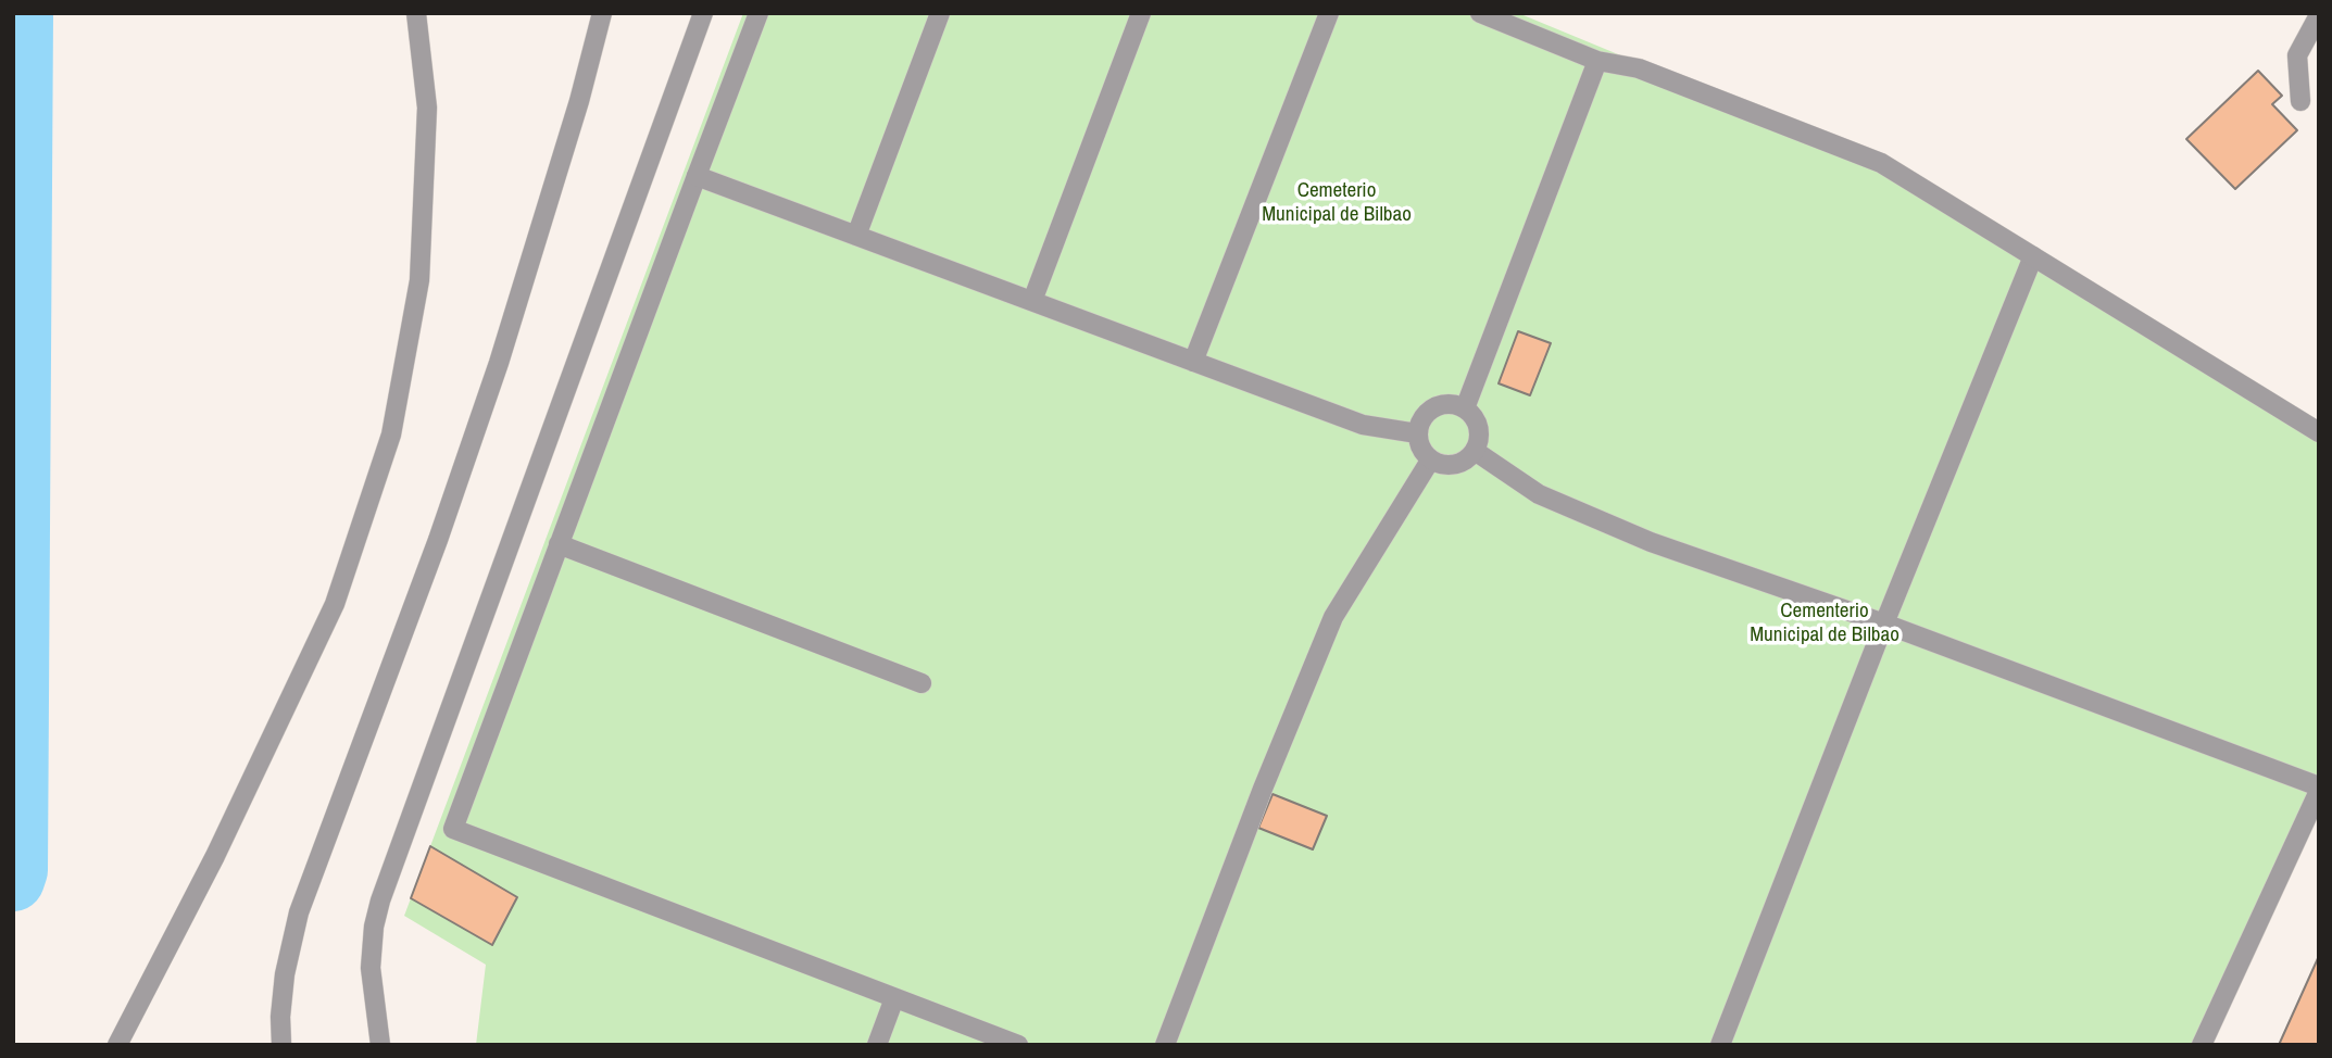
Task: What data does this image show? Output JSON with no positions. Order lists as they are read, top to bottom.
{
  "parks": ["Cemeterio Municipal de Bilbao", "Cementerio Municipal de Bilbao"]
}
